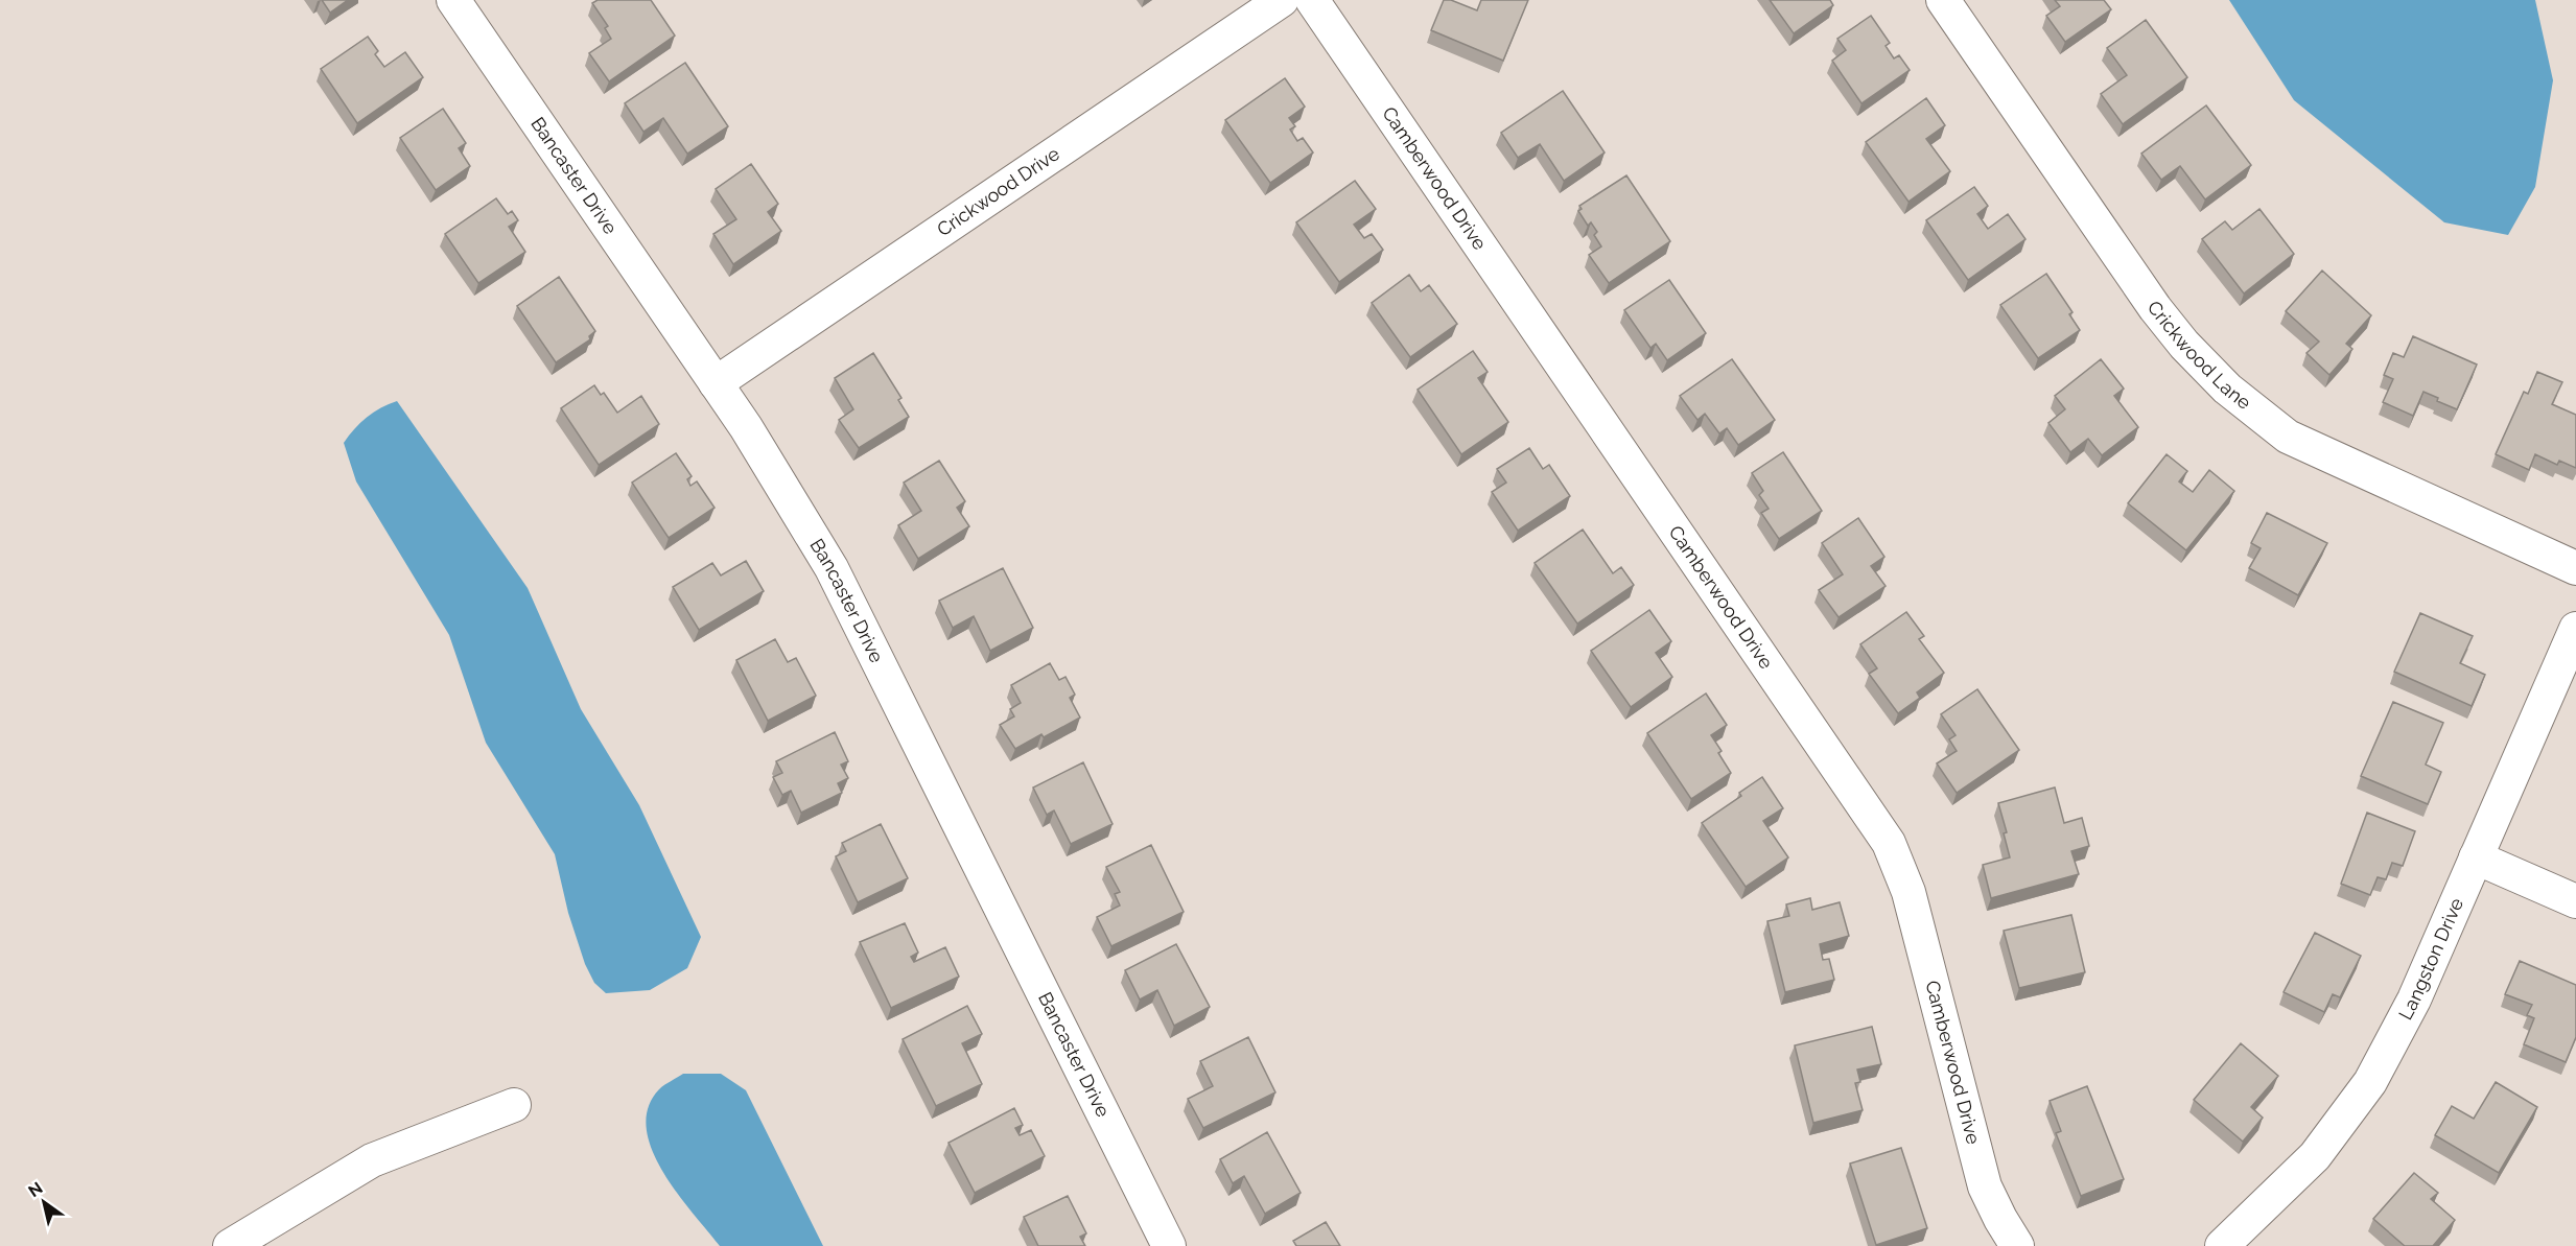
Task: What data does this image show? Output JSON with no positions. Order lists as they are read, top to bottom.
{
  "streets": {
    "street": [
      "Bancaster Drive",
      "Camberwood Drive",
      "Crickwood Drive",
      "Crickwood Lane",
      "Langston Drive"
    ]
  },
  "crossings": [
    ["Bancaster Drive", "Crickwood Drive"]
  ],
  "north": "top left"
}
